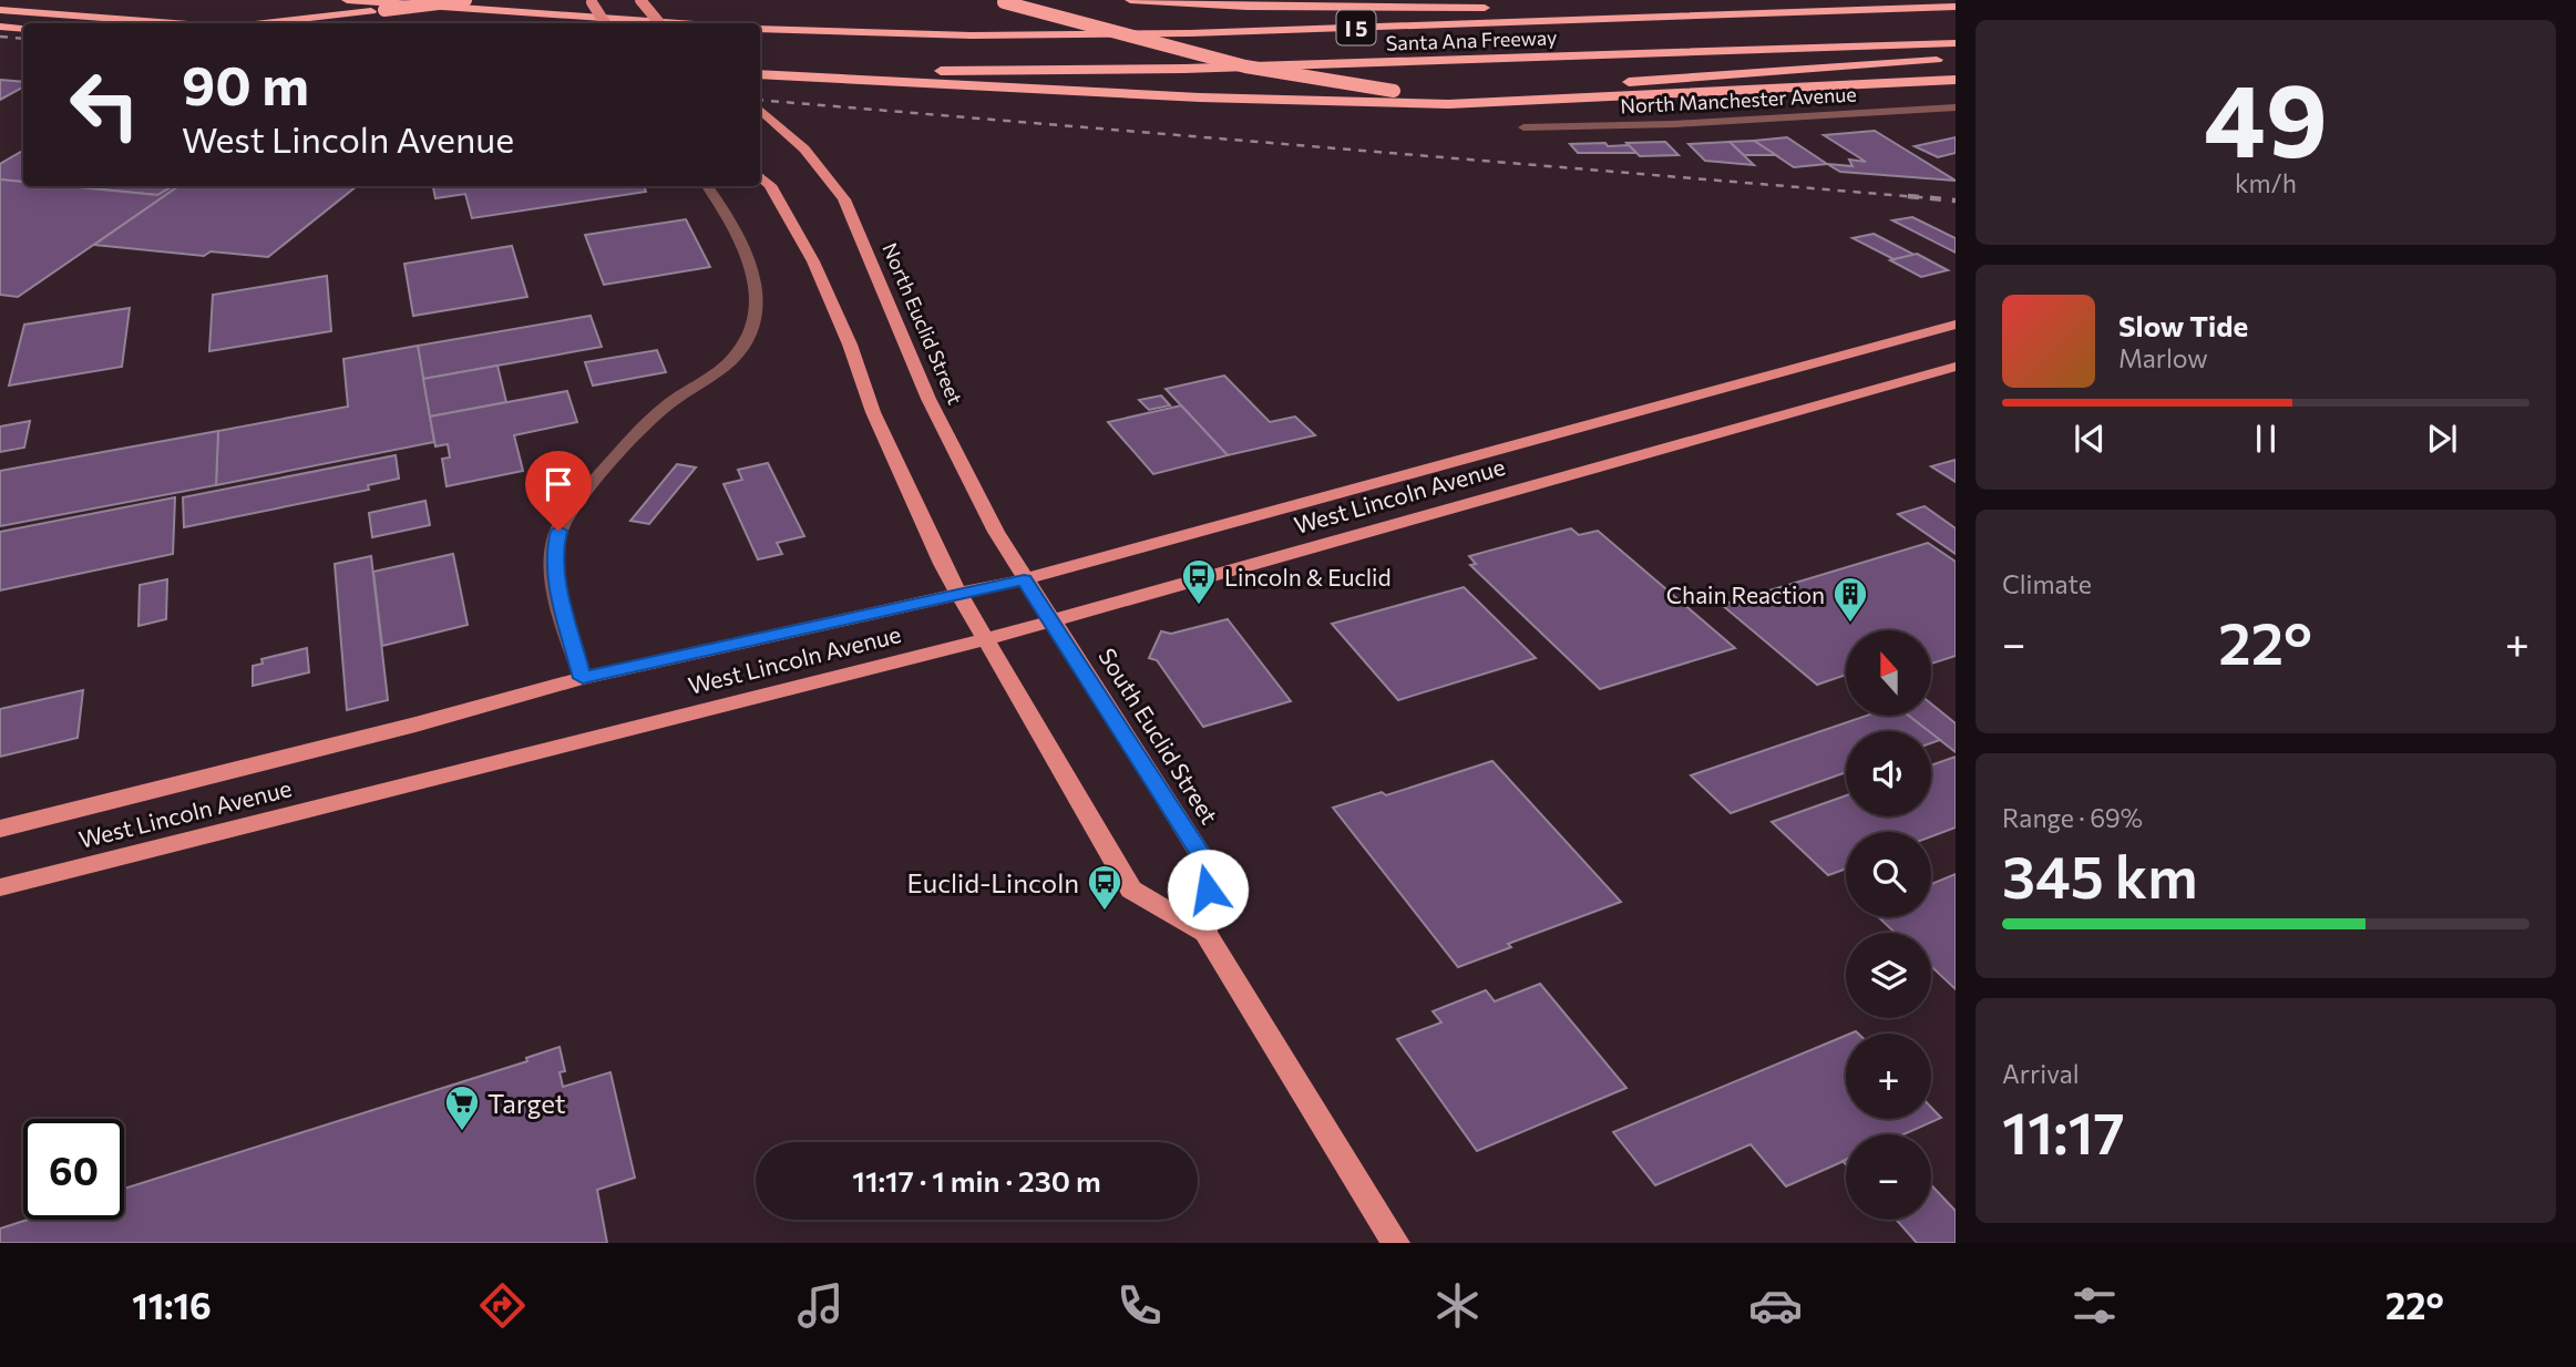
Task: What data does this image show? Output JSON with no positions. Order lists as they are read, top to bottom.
{
  "streets": {
    "highway": ["I 5", "Santa Ana Freeway"],
    "main road": ["North Euclid Street", "West Lincoln Avenue", "South Euclid Street"],
    "street": ["North Manchester Avenue"]
  },
  "crossings": [
    ["North Euclid Street", "West Lincoln Avenue"],
    ["North Euclid Street", "South Euclid Street"],
    ["West Lincoln Avenue", "South Euclid Street"]
  ],
  "places": {
    "bus stop": ["Lincoln & Euclid", "Euclid-Lincoln"],
    "building": ["Chain Reaction"],
    "supermarket": ["Target"]
  },
  "north": "top",
  "page": {
    "tile": [
      ["49", "km/h"],
      "Climate",
      ["Range · 69%", "345 km"],
      ["Arrival", "11:17"]
    ],
    "turn": ["90 m", "West Lincoln Avenue"],
    "song": ["Slow Tide", "Marlow"],
    "heat": ["−", "22°", "+"],
    "map_buttons": ["+", "−"],
    "limit": "60",
    "trip": "11:17 · 1 min · 230 m",
    "tabs": ["11:16", "22°"]
  }
}
